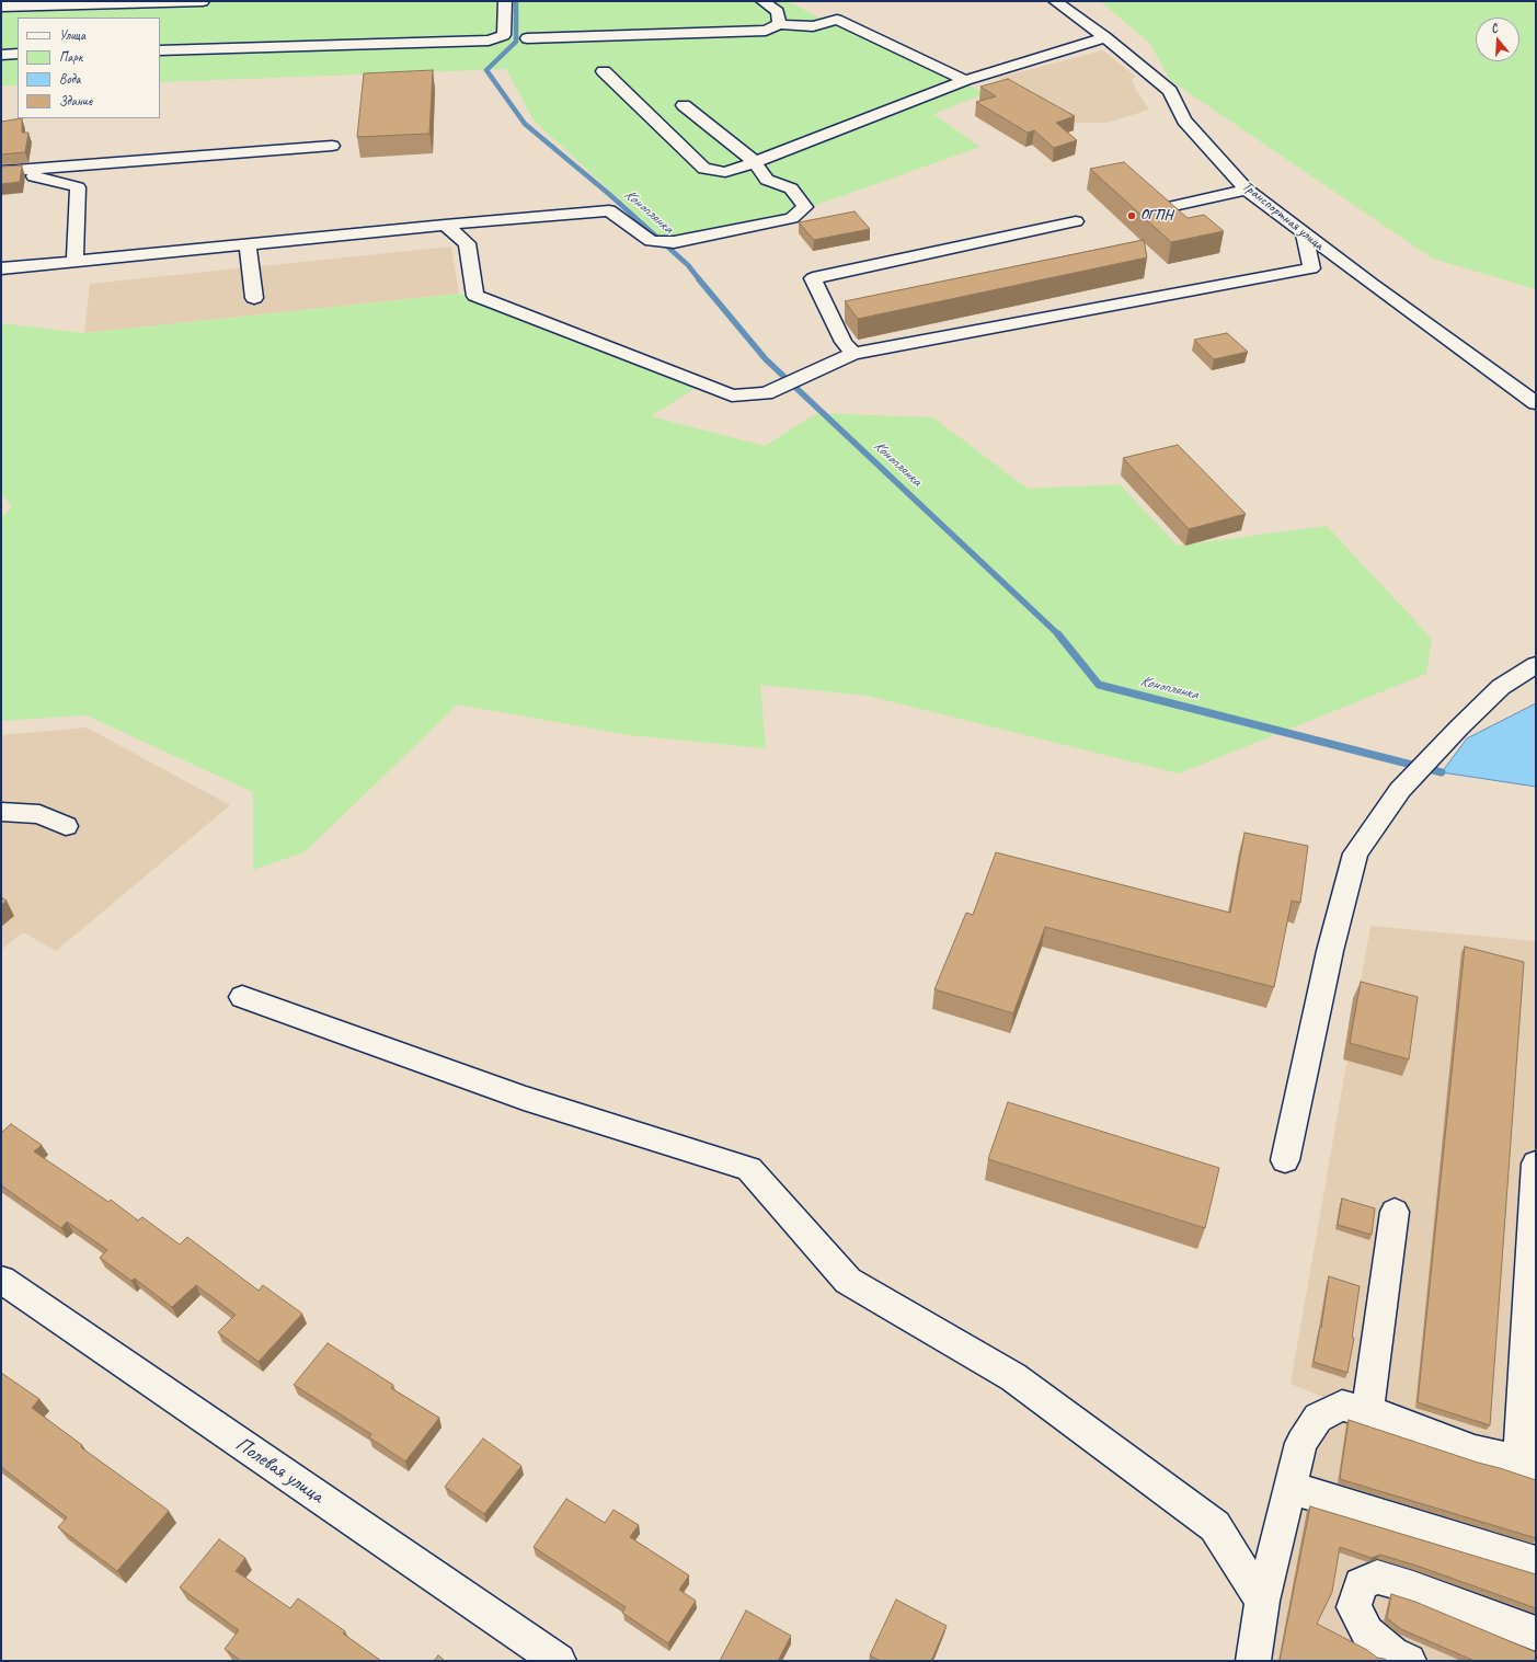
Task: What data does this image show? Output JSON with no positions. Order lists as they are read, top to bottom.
{
  "streets": {
    "street": ["Транспортная улица", "Полевая улица"]
  },
  "water": ["Коноплянка"],
  "places": ["ОГПН"],
  "legend": [
    "Улица",
    "Парк",
    "Вода",
    "Здание"
  ],
  "north": "top"
}
